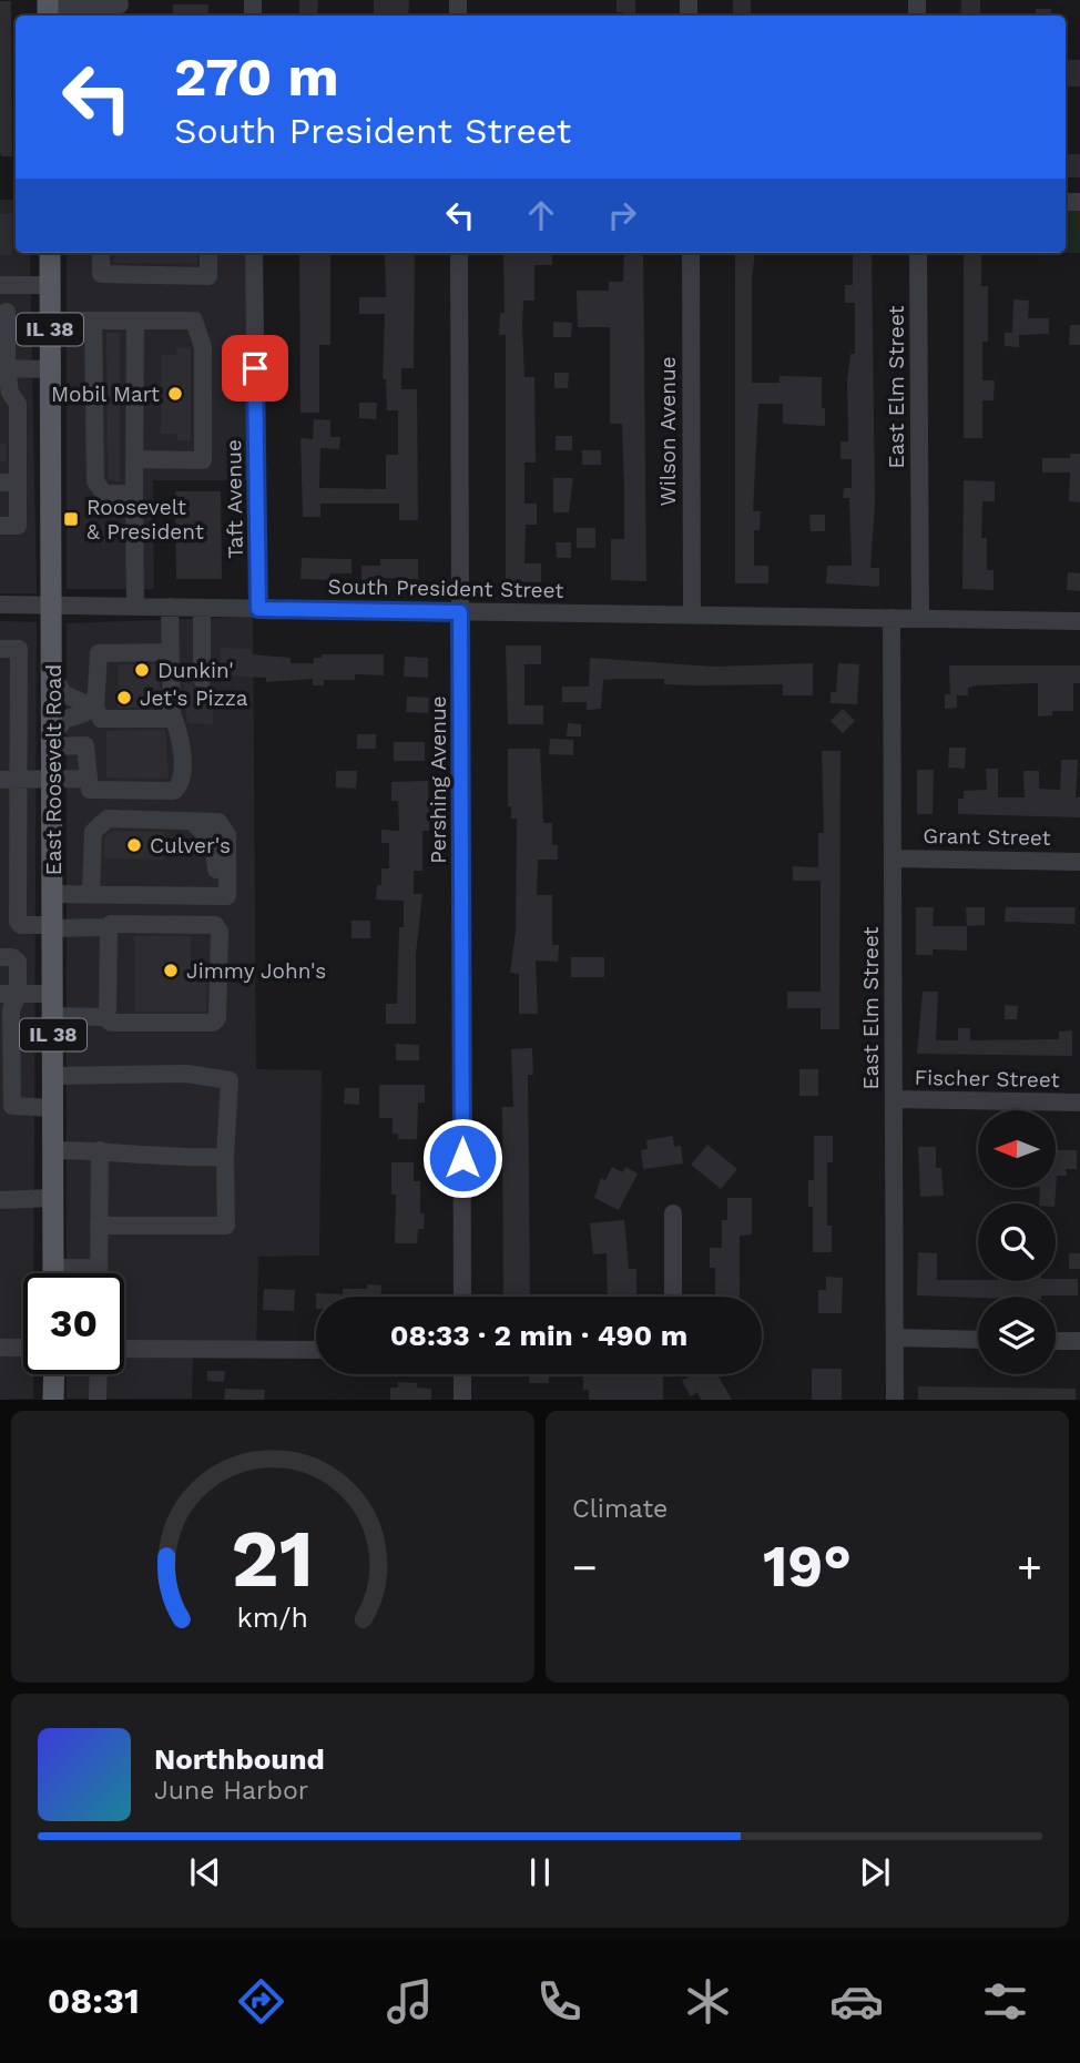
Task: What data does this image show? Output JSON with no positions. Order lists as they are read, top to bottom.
{
  "streets": {
    "main road": ["IL 38", "East Roosevelt Road"],
    "street": [
      "East Elm Street",
      "Wilson Avenue",
      "Taft Avenue",
      "South President Street",
      "Pershing Avenue",
      "Grant Street",
      "Fischer Street"
    ]
  },
  "crossings": [
    ["East Elm Street", "South President Street"],
    ["East Elm Street", "Grant Street"],
    ["East Elm Street", "Fischer Street"],
    ["Wilson Avenue", "South President Street"],
    ["Taft Avenue", "South President Street"],
    ["South President Street", "East Roosevelt Road"],
    ["South President Street", "Pershing Avenue"]
  ],
  "places": {
    "other": [
      "Mobil Mart",
      "Dunkin'",
      "Jet's Pizza",
      "Culver's",
      "Jimmy John's"
    ],
    "transit": ["Roosevelt & President"]
  },
  "north": "left",
  "page": {
    "turn": ["270 m", "South President Street"],
    "limit": "30",
    "trip": "08:33 · 2 min · 490 m",
    "tile": "Climate",
    "heat": ["−", "19°", "+"],
    "song": ["Northbound", "June Harbor"],
    "tabs": "08:31",
    "gauge": ["21", "km/h"]
  }
}
